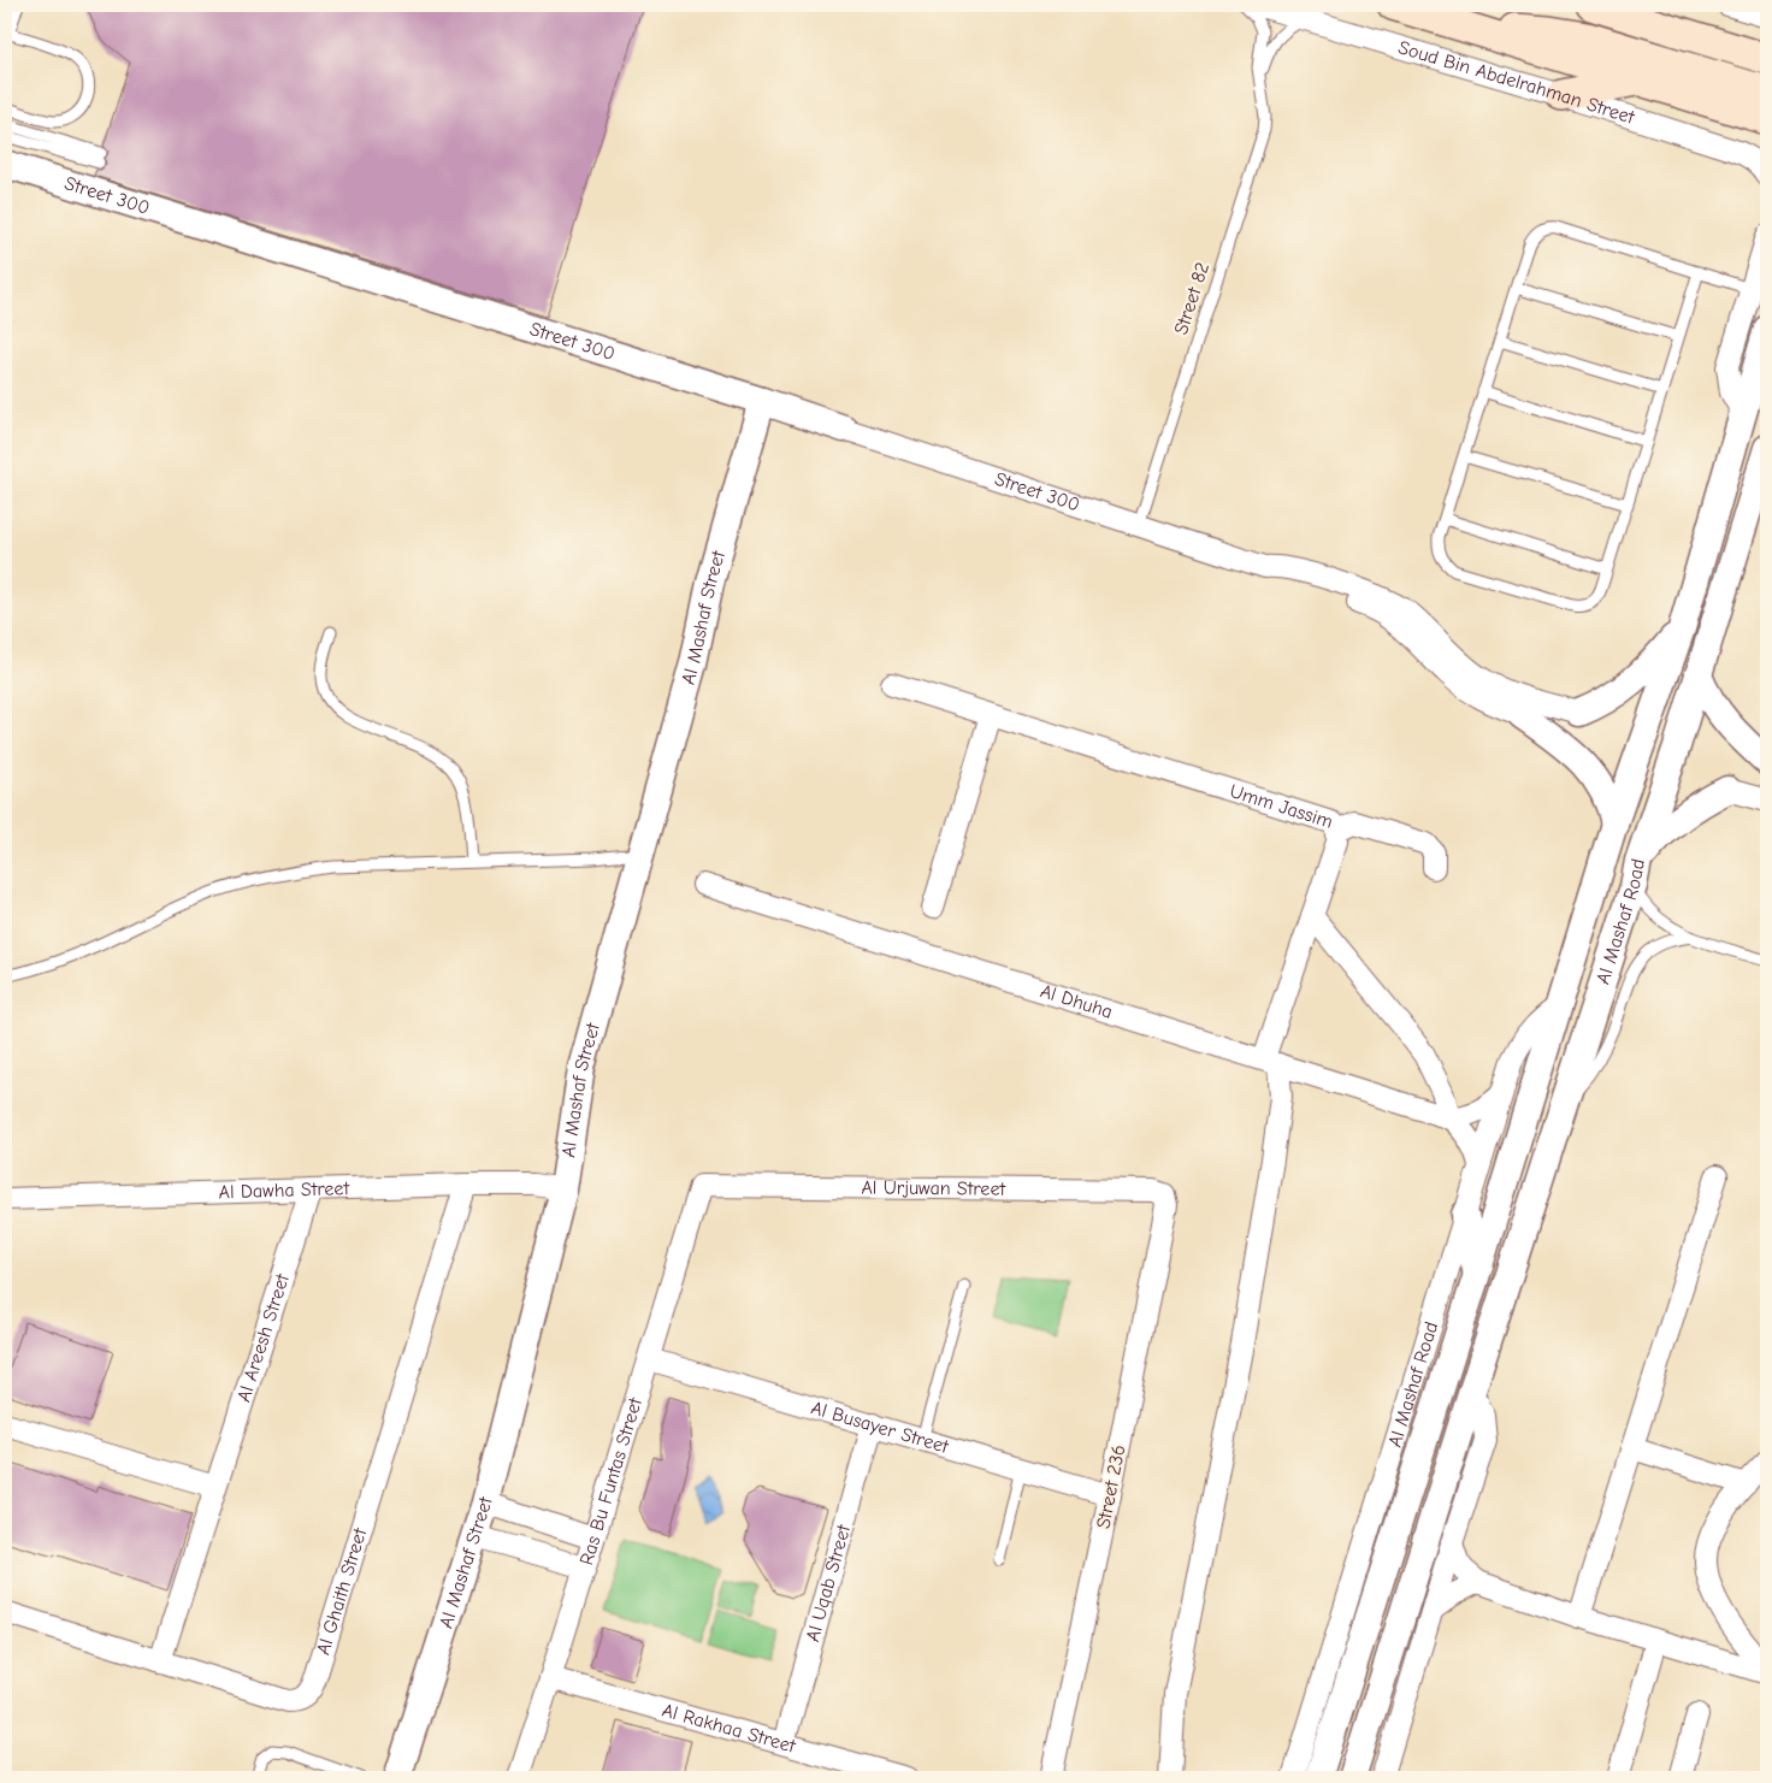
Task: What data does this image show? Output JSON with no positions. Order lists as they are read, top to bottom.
{
  "streets": {
    "main road": ["Soud Bin Abdelrahman Street"],
    "street": [
      "Street 300",
      "Al Mashaf Street",
      "Umm Jassim",
      "Al Mashaf Road",
      "Al Dhuha",
      "Al Urjuwan Street",
      "Al Dawha Street",
      "Al Areesh Street",
      "Al Busayer Street",
      "Ras Bu Funtas Street",
      "Street 236",
      "Al Uqab Street",
      "Al Ghaith Street",
      "Al Rakhaa Street"
    ],
    "lane": ["Street 82"]
  },
  "crossings": [
    ["Soud Bin Abdelrahman Street", "Street 82"],
    ["Street 300", "Street 82"],
    ["Street 300", "Al Mashaf Street"],
    ["Al Mashaf Street", "Al Dawha Street"],
    ["Umm Jassim", "Al Dhuha"],
    ["Al Mashaf Road", "Al Dhuha"],
    ["Al Urjuwan Street", "Ras Bu Funtas Street"],
    ["Al Urjuwan Street", "Street 236"],
    ["Al Dawha Street", "Al Areesh Street"],
    ["Al Dawha Street", "Al Ghaith Street"],
    ["Al Areesh Street", "Al Ghaith Street"],
    ["Al Busayer Street", "Ras Bu Funtas Street"],
    ["Al Busayer Street", "Street 236"],
    ["Al Busayer Street", "Al Uqab Street"],
    ["Ras Bu Funtas Street", "Al Rakhaa Street"],
    ["Al Uqab Street", "Al Rakhaa Street"]
  ]
}
